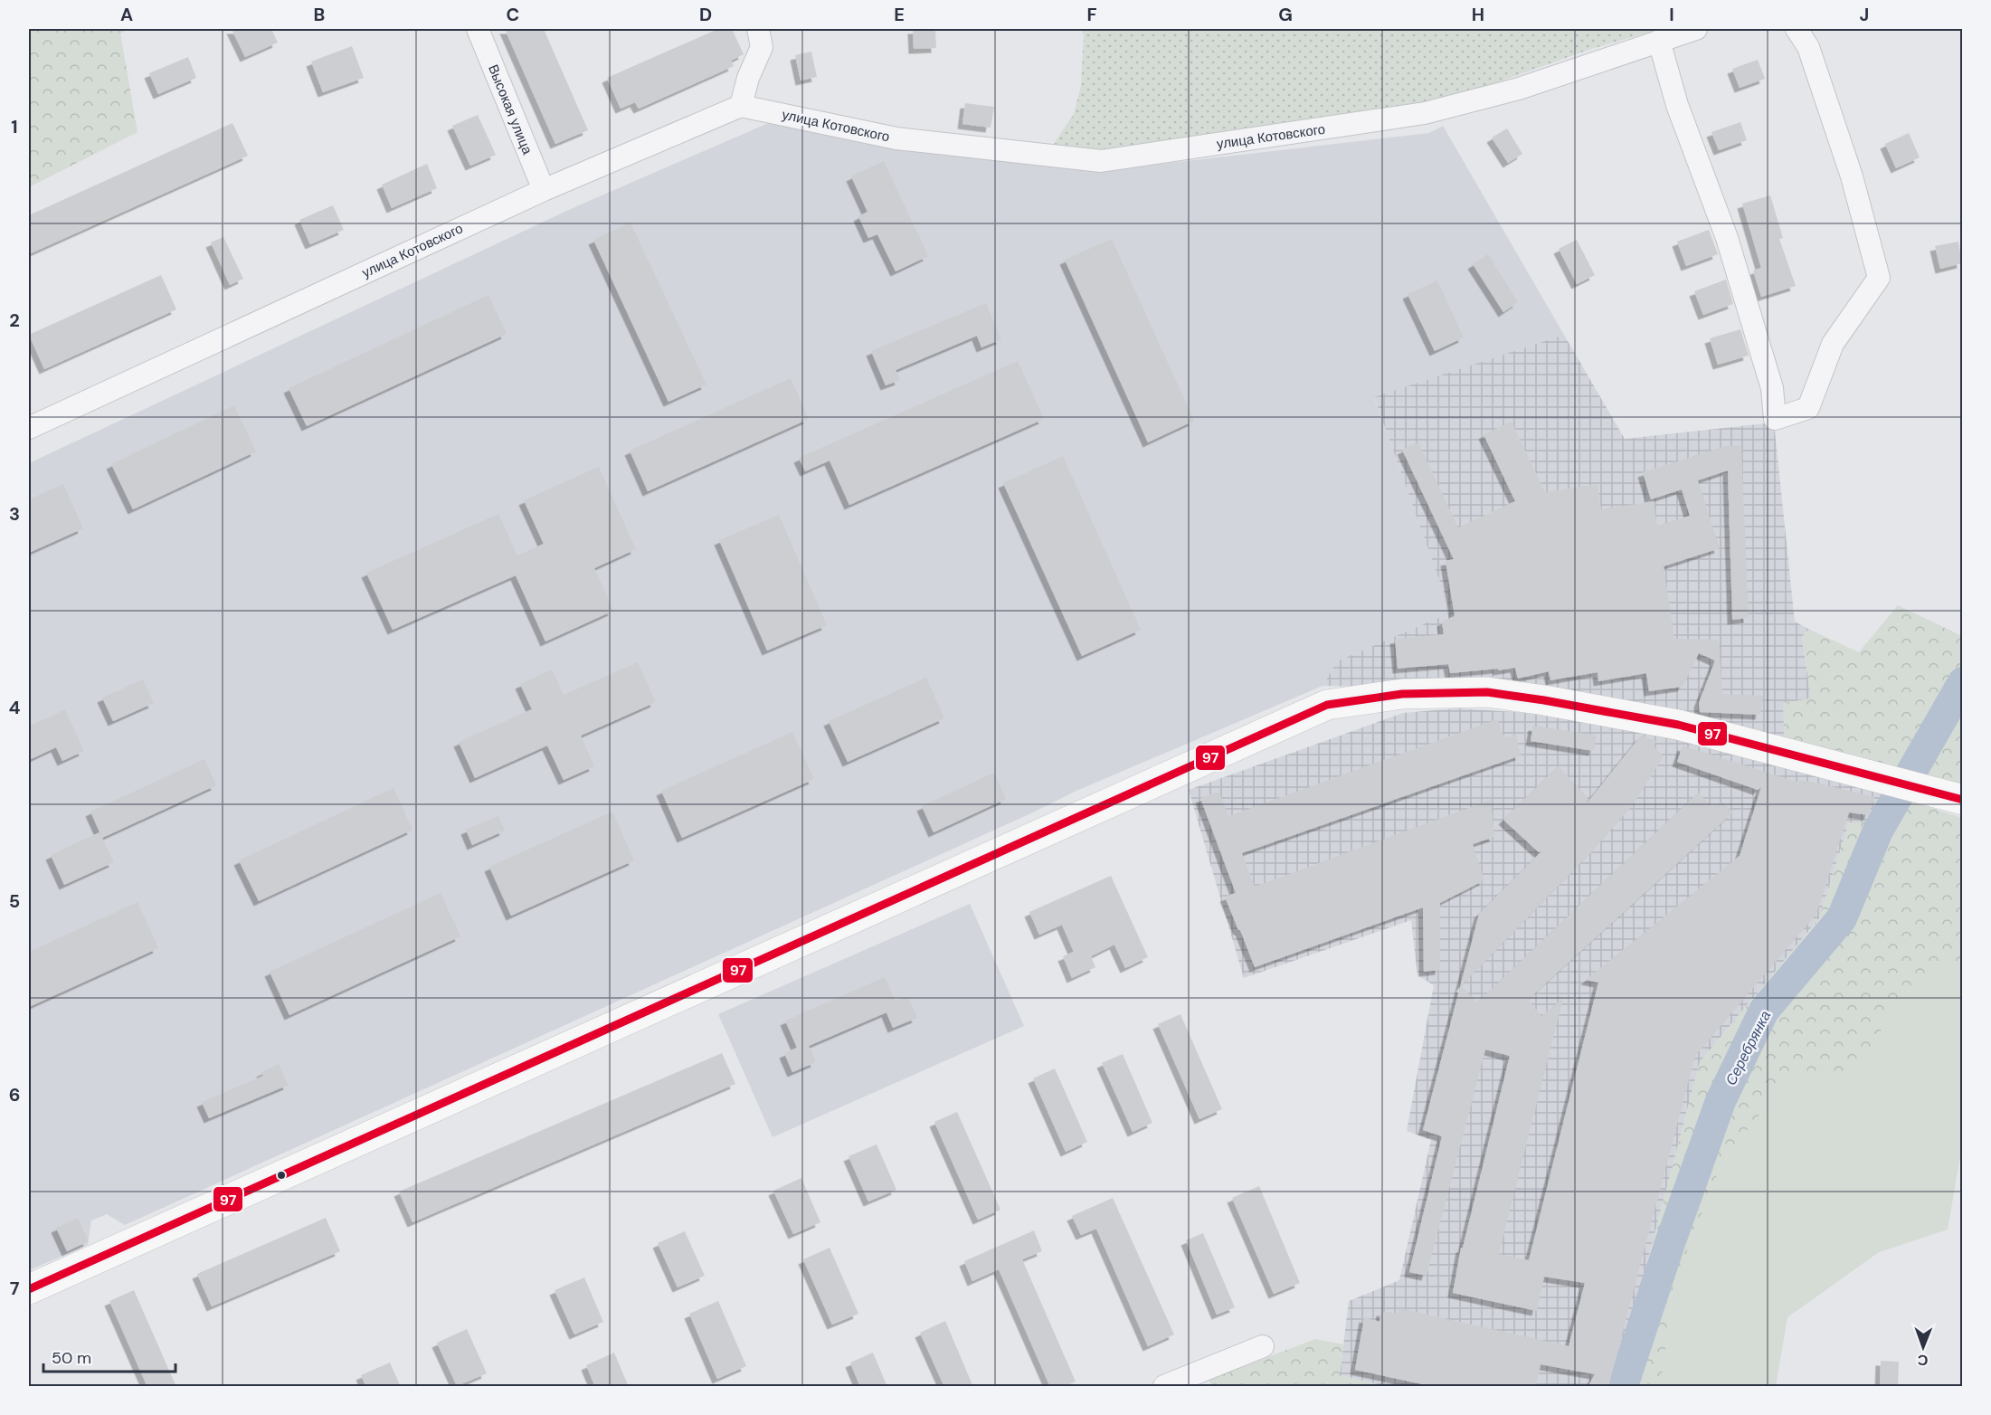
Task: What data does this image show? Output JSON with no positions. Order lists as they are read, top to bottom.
{
  "streets": {
    "street": ["Высокая улица", "улица Котовского"]
  },
  "crossings": [
    ["Высокая улица", "улица Котовского"]
  ],
  "water": ["Серебрянка"],
  "lines": ["transit line 97"],
  "scale_bar": "50 m",
  "north": "bottom",
  "grid": {
    "columns": [
      "A",
      "B",
      "C",
      "D",
      "E",
      "F",
      "G",
      "H",
      "I",
      "J"
    ],
    "rows": [
      "1",
      "2",
      "3",
      "4",
      "5",
      "6",
      "7"
    ]
  }
}
